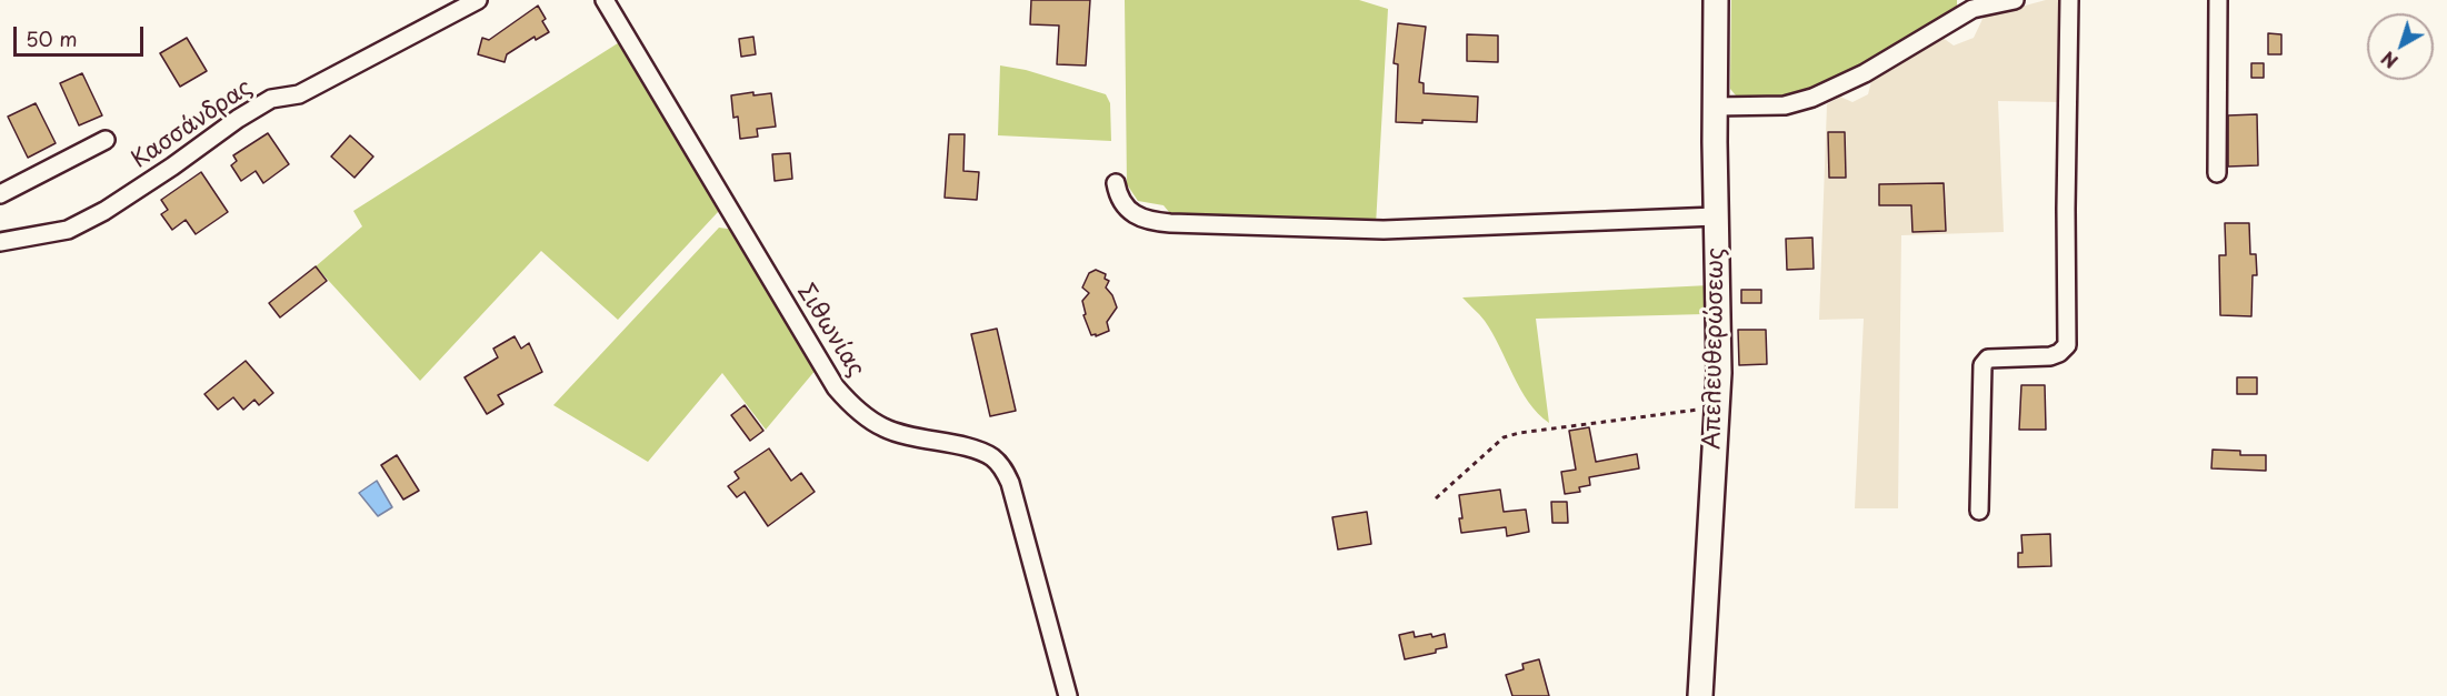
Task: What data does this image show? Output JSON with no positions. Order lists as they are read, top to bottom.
{
  "streets": {
    "street": ["Κασσάνδρας", "Σιθωνίας", "Απελευθερώσεως"]
  },
  "scale_bar": "50 m",
  "north": "bottom left"
}
